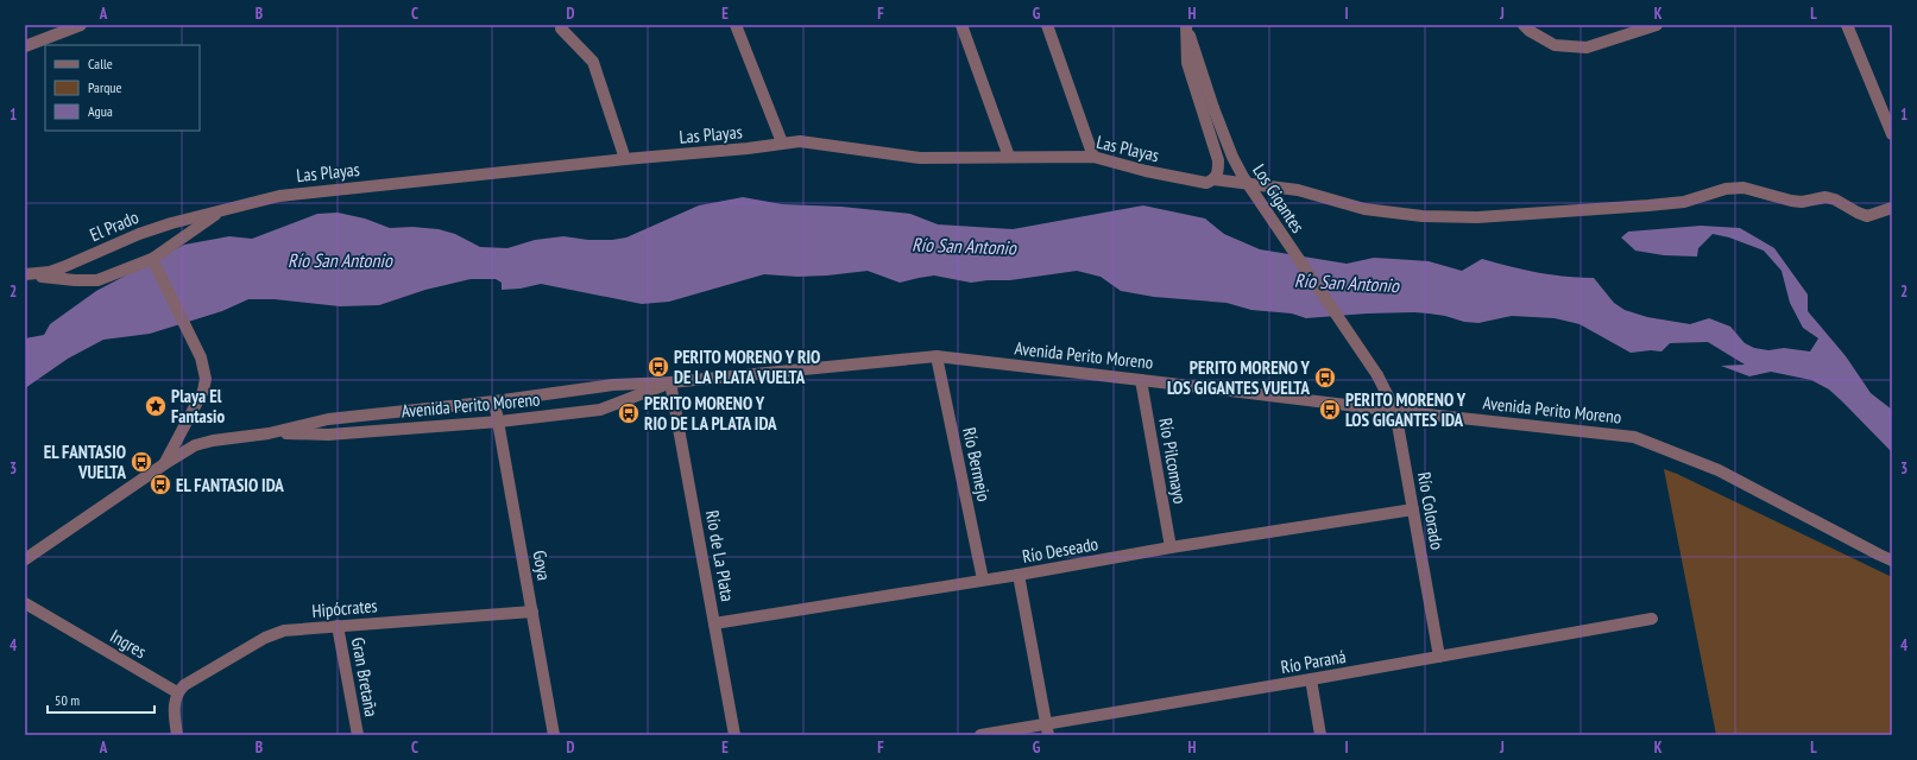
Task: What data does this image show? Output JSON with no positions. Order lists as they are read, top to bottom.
{
  "streets": {
    "street": [
      "Las Playas",
      "Los Gigantes",
      "El Prado",
      "Avenida Perito Moreno",
      "Río Pilcomayo",
      "Río Bermejo",
      "Río Colorado",
      "Río Deseado",
      "Río de La Plata",
      "Goya",
      "Hipócrates",
      "Ingres",
      "Río Paraná",
      "Gran Bretaña"
    ]
  },
  "crossings": [
    ["Las Playas", "El Prado"],
    ["Los Gigantes", "Río Colorado"],
    ["Avenida Perito Moreno", "Río Pilcomayo"],
    ["Avenida Perito Moreno", "Río Bermejo"],
    ["Avenida Perito Moreno", "Río Colorado"],
    ["Avenida Perito Moreno", "Río de La Plata"],
    ["Avenida Perito Moreno", "Goya"],
    ["Río Pilcomayo", "Río Deseado"],
    ["Río Bermejo", "Río Deseado"],
    ["Río Colorado", "Río Deseado"],
    ["Río Colorado", "Río Paraná"],
    ["Río Deseado", "Río de La Plata"],
    ["Goya", "Hipócrates"],
    ["Hipócrates", "Ingres"],
    ["Hipócrates", "Gran Bretaña"]
  ],
  "water": ["Río San Antonio"],
  "places": {
    "bus stop": [
      "PERITO MORENO Y RIO DE LA PLATA VUELTA",
      "PERITO MORENO Y LOS GIGANTES VUELTA",
      "PERITO MORENO Y LOS GIGANTES IDA",
      "PERITO MORENO Y RIO DE LA PLATA IDA",
      "EL FANTASIO VUELTA",
      "EL FANTASIO IDA"
    ],
    "place": ["Playa El Fantasio"]
  },
  "legend": ["Calle", "Parque", "Agua"],
  "scale_bar": "50 m",
  "grid": {
    "columns": [
      "A",
      "B",
      "C",
      "D",
      "E",
      "F",
      "G",
      "H",
      "I",
      "J",
      "K",
      "L"
    ],
    "rows": [
      "1",
      "2",
      "3",
      "4"
    ]
  }
}
